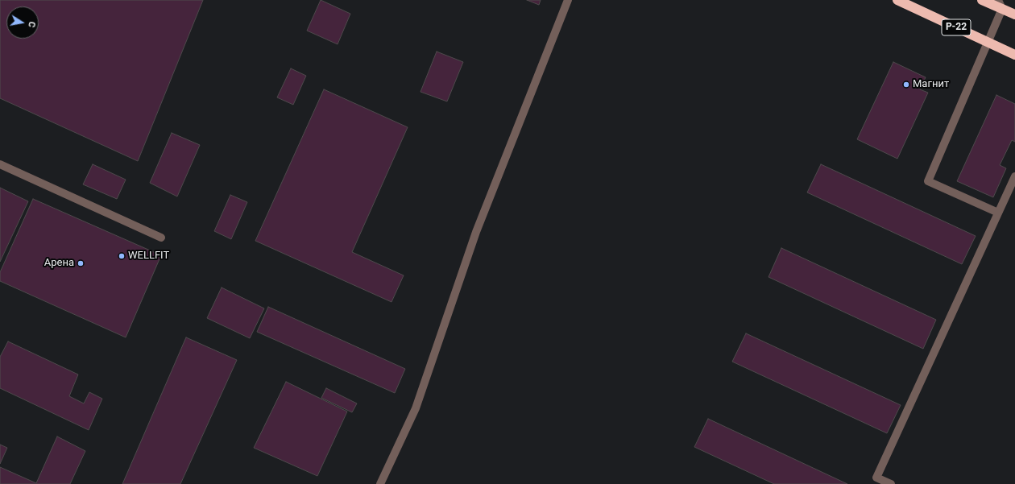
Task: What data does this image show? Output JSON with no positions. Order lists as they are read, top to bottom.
{
  "streets": {
    "highway": ["Р-22"]
  },
  "places": ["Магнит", "WELLFIT", "Арена"],
  "north": "right"
}
